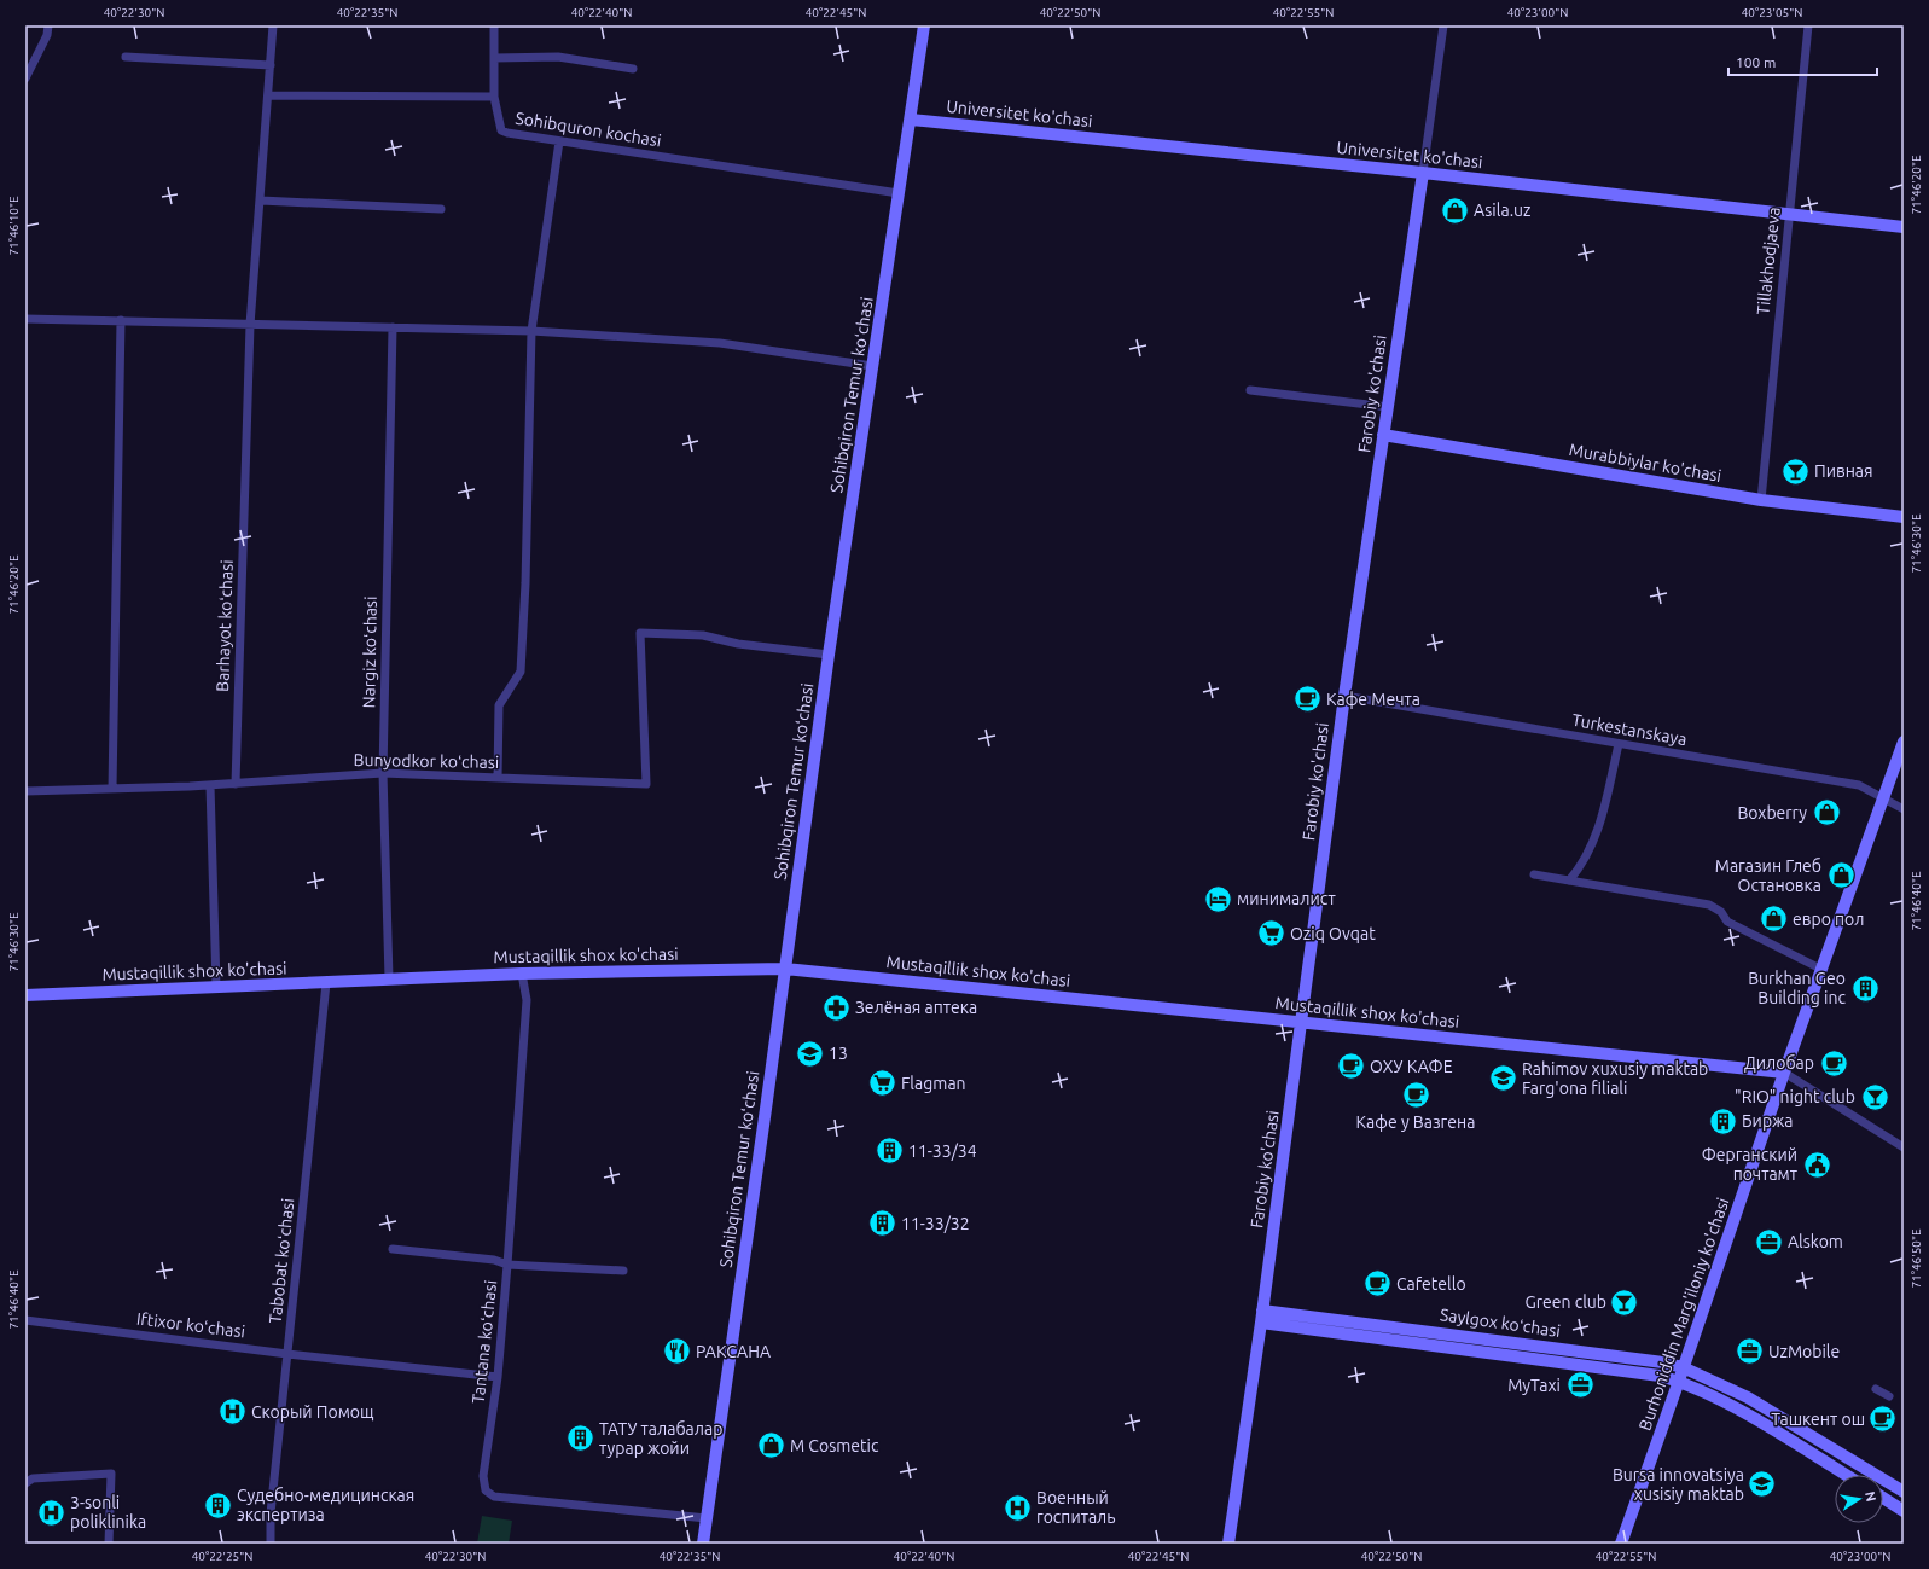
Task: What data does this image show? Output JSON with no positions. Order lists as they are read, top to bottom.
{
  "streets": {
    "main road": [
      "Universitet ko'chasi",
      "Farobiy ko'chasi",
      "Sohibqiron Temur koʻchasi",
      "Murabbiylar ko'chasi",
      "Mustaqillik shox ko'chasi",
      "Burhoniddin Marg'iloniy ko'chasi",
      "Saylgox koʻchasi"
    ],
    "street": [
      "Sohibquron kochasi",
      "Tillakhodjaeva",
      "Barhayot koʻchasi",
      "Nargiz koʻchasi",
      "Turkestanskaya",
      "Bunyodkor koʻchasi",
      "Tabobat koʻchasi",
      "Iftixor koʻchasi",
      "Tantana koʻchasi"
    ]
  },
  "crossings": [
    ["Universitet ko'chasi", "Tillakhodjaeva"],
    ["Universitet ko'chasi", "Farobiy ko'chasi"],
    ["Universitet ko'chasi", "Sohibqiron Temur koʻchasi"],
    ["Sohibquron kochasi", "Sohibqiron Temur koʻchasi"],
    ["Tillakhodjaeva", "Murabbiylar ko'chasi"],
    ["Farobiy ko'chasi", "Murabbiylar ko'chasi"],
    ["Farobiy ko'chasi", "Turkestanskaya"],
    ["Farobiy ko'chasi", "Mustaqillik shox ko'chasi"],
    ["Farobiy ko'chasi", "Saylgox koʻchasi"],
    ["Sohibqiron Temur koʻchasi", "Bunyodkor koʻchasi"],
    ["Sohibqiron Temur koʻchasi", "Mustaqillik shox ko'chasi"],
    ["Sohibqiron Temur koʻchasi", "Tantana koʻchasi"],
    ["Barhayot koʻchasi", "Bunyodkor koʻchasi"],
    ["Nargiz koʻchasi", "Bunyodkor koʻchasi"],
    ["Nargiz koʻchasi", "Mustaqillik shox ko'chasi"],
    ["Turkestanskaya", "Burhoniddin Marg'iloniy ko'chasi"],
    ["Mustaqillik shox ko'chasi", "Tabobat koʻchasi"],
    ["Mustaqillik shox ko'chasi", "Burhoniddin Marg'iloniy ko'chasi"],
    ["Mustaqillik shox ko'chasi", "Tantana koʻchasi"],
    ["Tabobat koʻchasi", "Iftixor koʻchasi"],
    ["Burhoniddin Marg'iloniy ko'chasi", "Saylgox koʻchasi"],
    ["Iftixor koʻchasi", "Tantana koʻchasi"]
  ],
  "places": {
    "shop": [
      "Asila.uz",
      "Boxberry",
      "Магазин Глеб Остановка",
      "евро пол",
      "M Cosmetic"
    ],
    "bar": ["Пивная", "\"RIO\" night club", "Green club"],
    "cafe": [
      "Кафе Мечта",
      "Дилобар",
      "ОХУ КАФЕ",
      "Кафе у Вазгена",
      "Cafetello",
      "Ташкент ош"
    ],
    "hotel": ["минималист"],
    "supermarket": ["Oziq Ovqat", "Flagman"],
    "building": [
      "Burkhan Geo Building inc",
      "Биржа",
      "11-33/34",
      "11-33/32",
      "ТАТУ талабалар турар жойи",
      "Судебно-медицинская экспертиза"
    ],
    "pharmacy": ["Зелёная аптека"],
    "school or university": ["13", "Rahimov xuxusiy maktab Farg'ona filiali", "Bursa innovatsiya xusisiy maktab"],
    "public building": ["Ферганский почтамт"],
    "office": ["Alskom", "UzMobile", "MyTaxi"],
    "restaurant": ["РАКСАНА"],
    "hospital": ["Скорый Помощ", "Военный госпиталь", "3-sonli poliklinika"]
  },
  "scale_bar": "100 m",
  "north": "right",
  "coordinates": [
    "40°22'30\"N",
    "40°22'35\"N",
    "40°22'40\"N",
    "40°22'45\"N",
    "40°22'50\"N",
    "40°22'55\"N",
    "40°23'00\"N",
    "40°23'05\"N",
    "71°46'20\"E",
    "71°46'10\"E",
    "71°46'30\"E",
    "71°46'40\"E",
    "71°46'50\"E",
    "40°22'25\"N"
  ]
}
